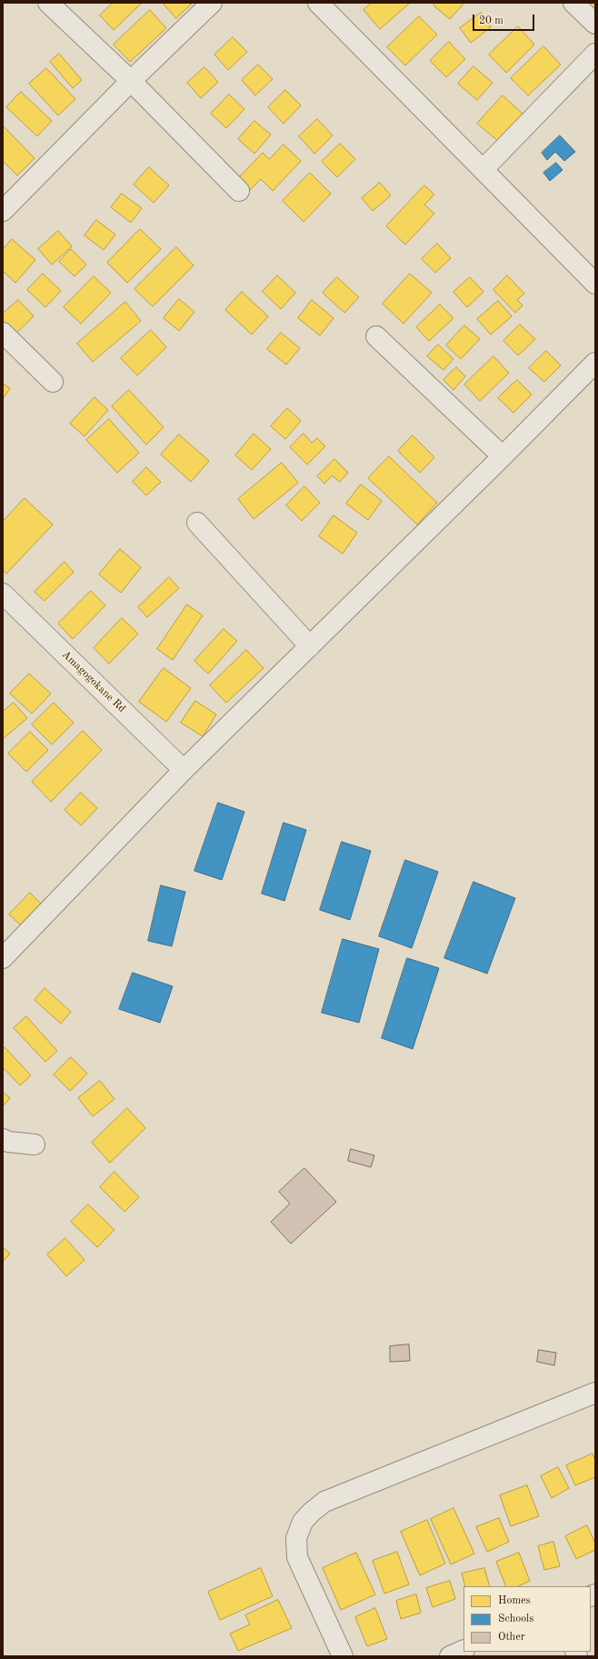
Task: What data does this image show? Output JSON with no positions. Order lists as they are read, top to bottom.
{
  "streets": {
    "street": ["Amagogokane Rd"]
  },
  "legend": ["Homes", "Schools", "Other"],
  "scale_bar": "20 m"
}
